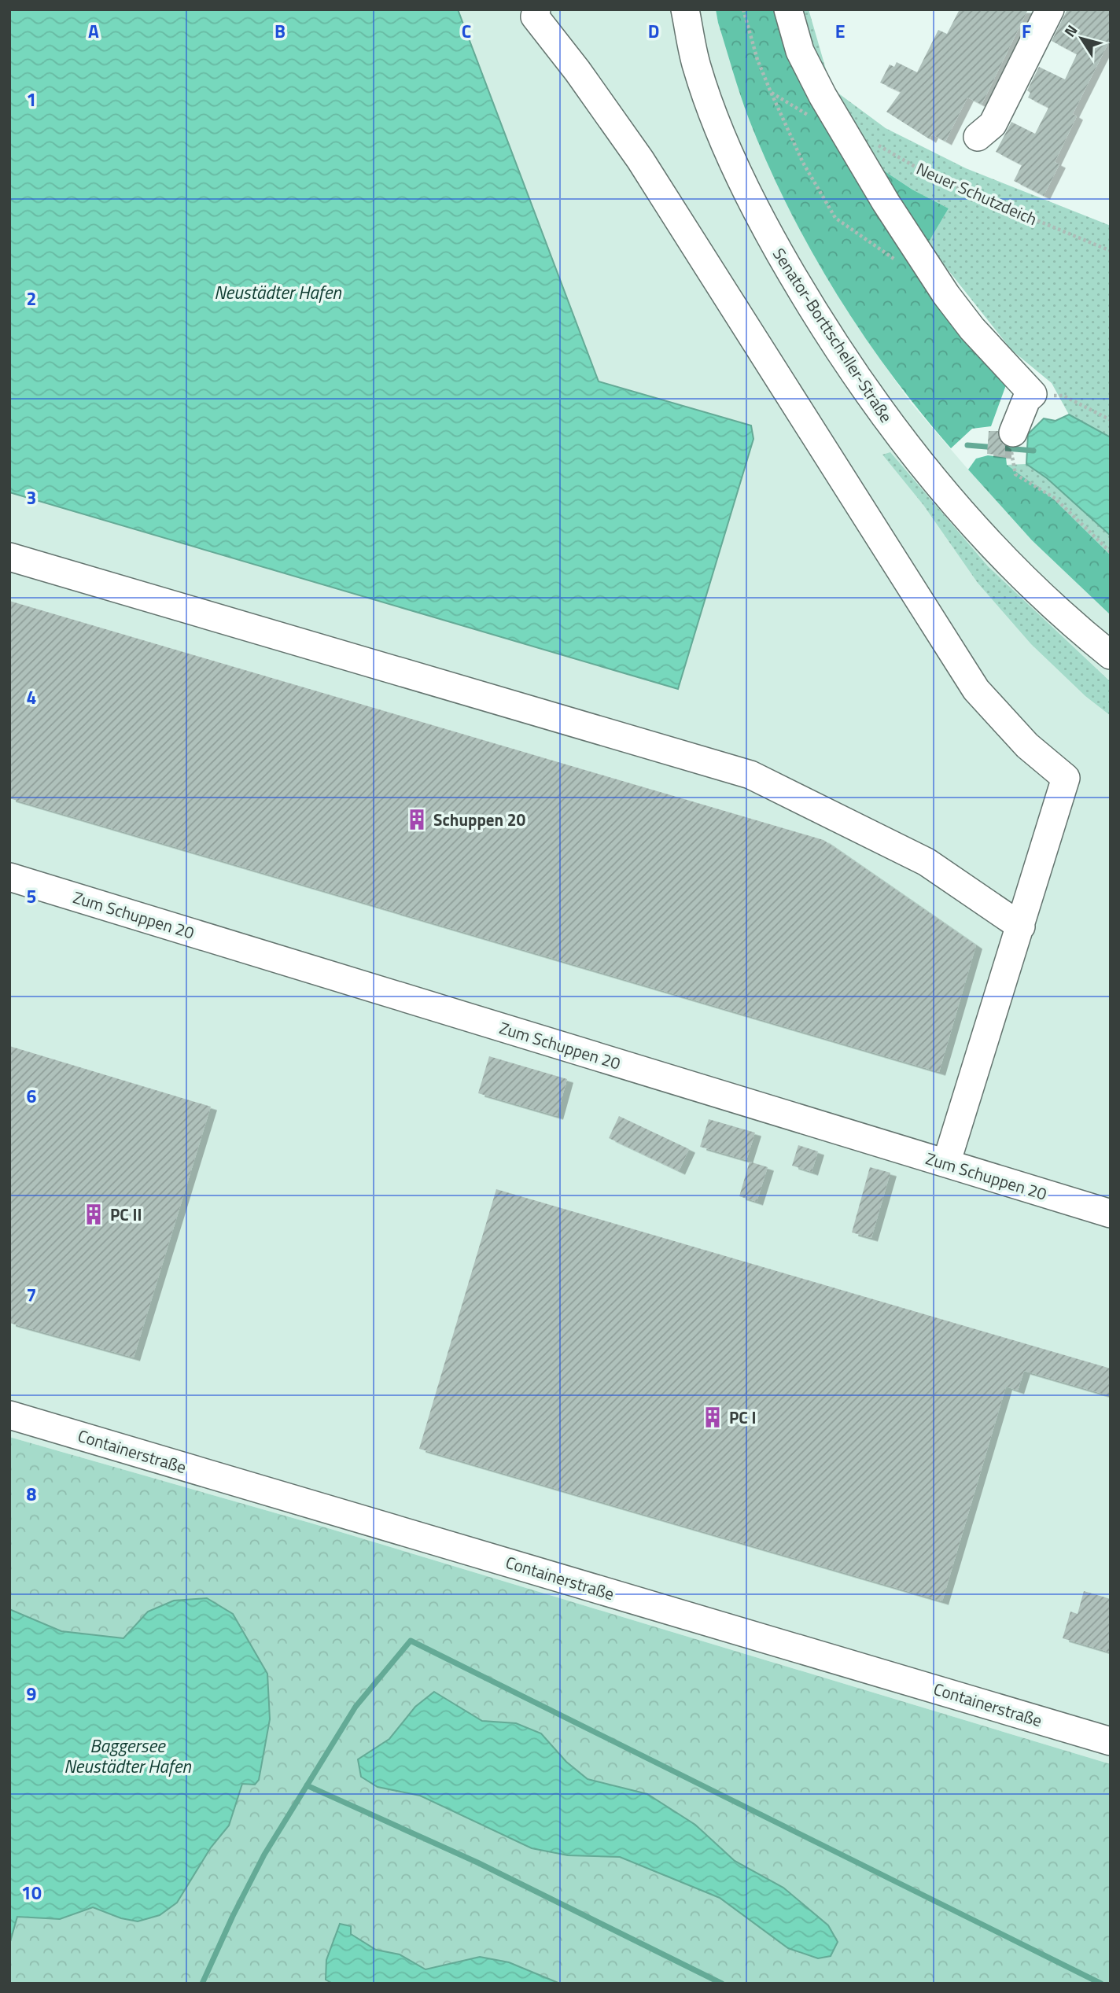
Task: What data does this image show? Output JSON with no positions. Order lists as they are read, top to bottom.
{
  "streets": {
    "street": ["Senator-Borttscheller-Straße", "Zum Schuppen 20", "Containerstraße"],
    "path": ["Neuer Schutzdeich"]
  },
  "water": ["Neustädter Hafen", "Baggersee Neustädter Hafen"],
  "places": {
    "building": ["Schuppen 20", "PC II", "PC I"]
  },
  "north": "top left",
  "grid": {
    "columns": [
      "A",
      "B",
      "C",
      "D",
      "E",
      "F"
    ],
    "rows": [
      "1",
      "2",
      "3",
      "4",
      "5",
      "6",
      "7",
      "8",
      "9",
      "10"
    ]
  }
}
